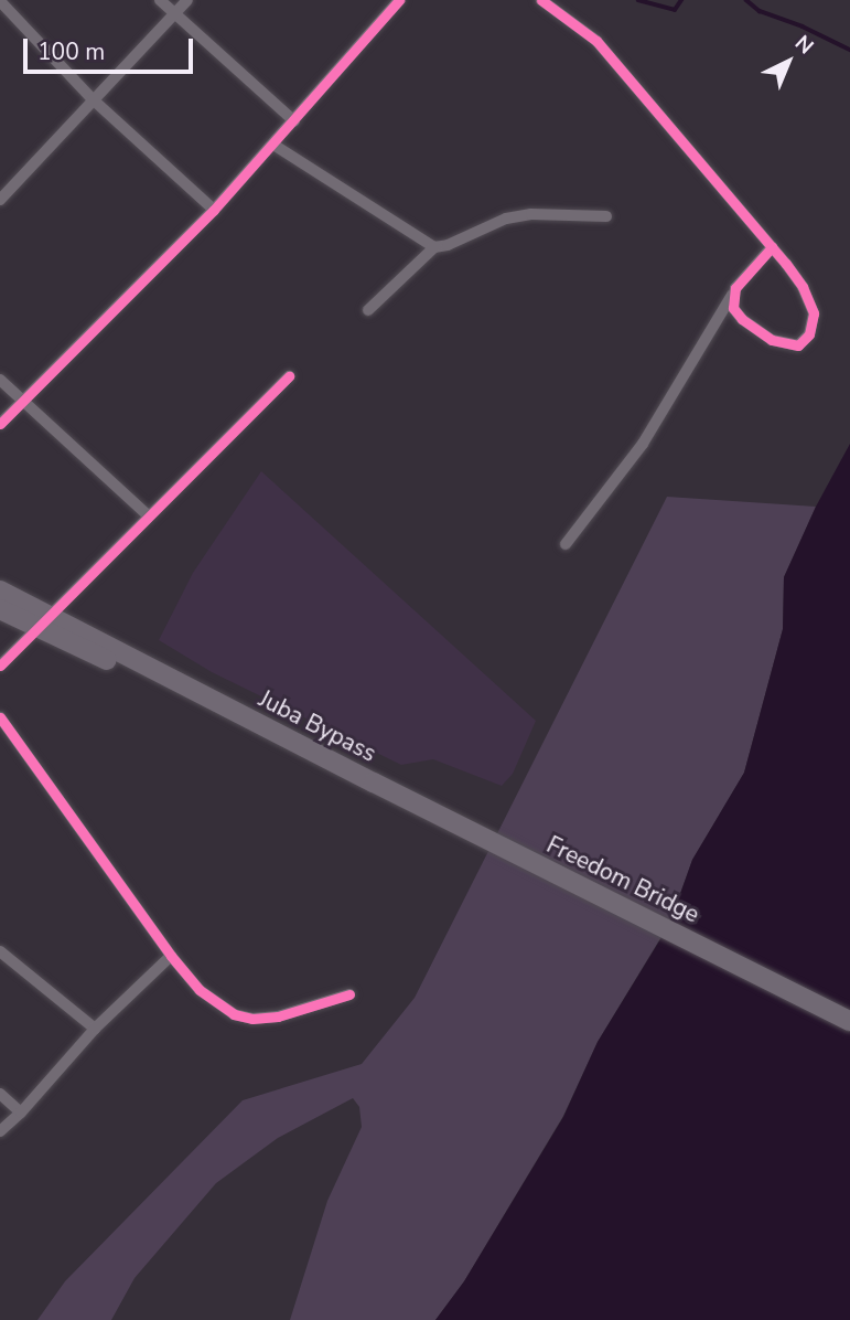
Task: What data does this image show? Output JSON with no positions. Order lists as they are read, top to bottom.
{
  "streets": {
    "main road": ["Juba Bypass", "Freedom Bridge"]
  },
  "crossings": [
    ["Juba Bypass", "Freedom Bridge"]
  ],
  "scale_bar": "100 m",
  "north": "top right"
}
